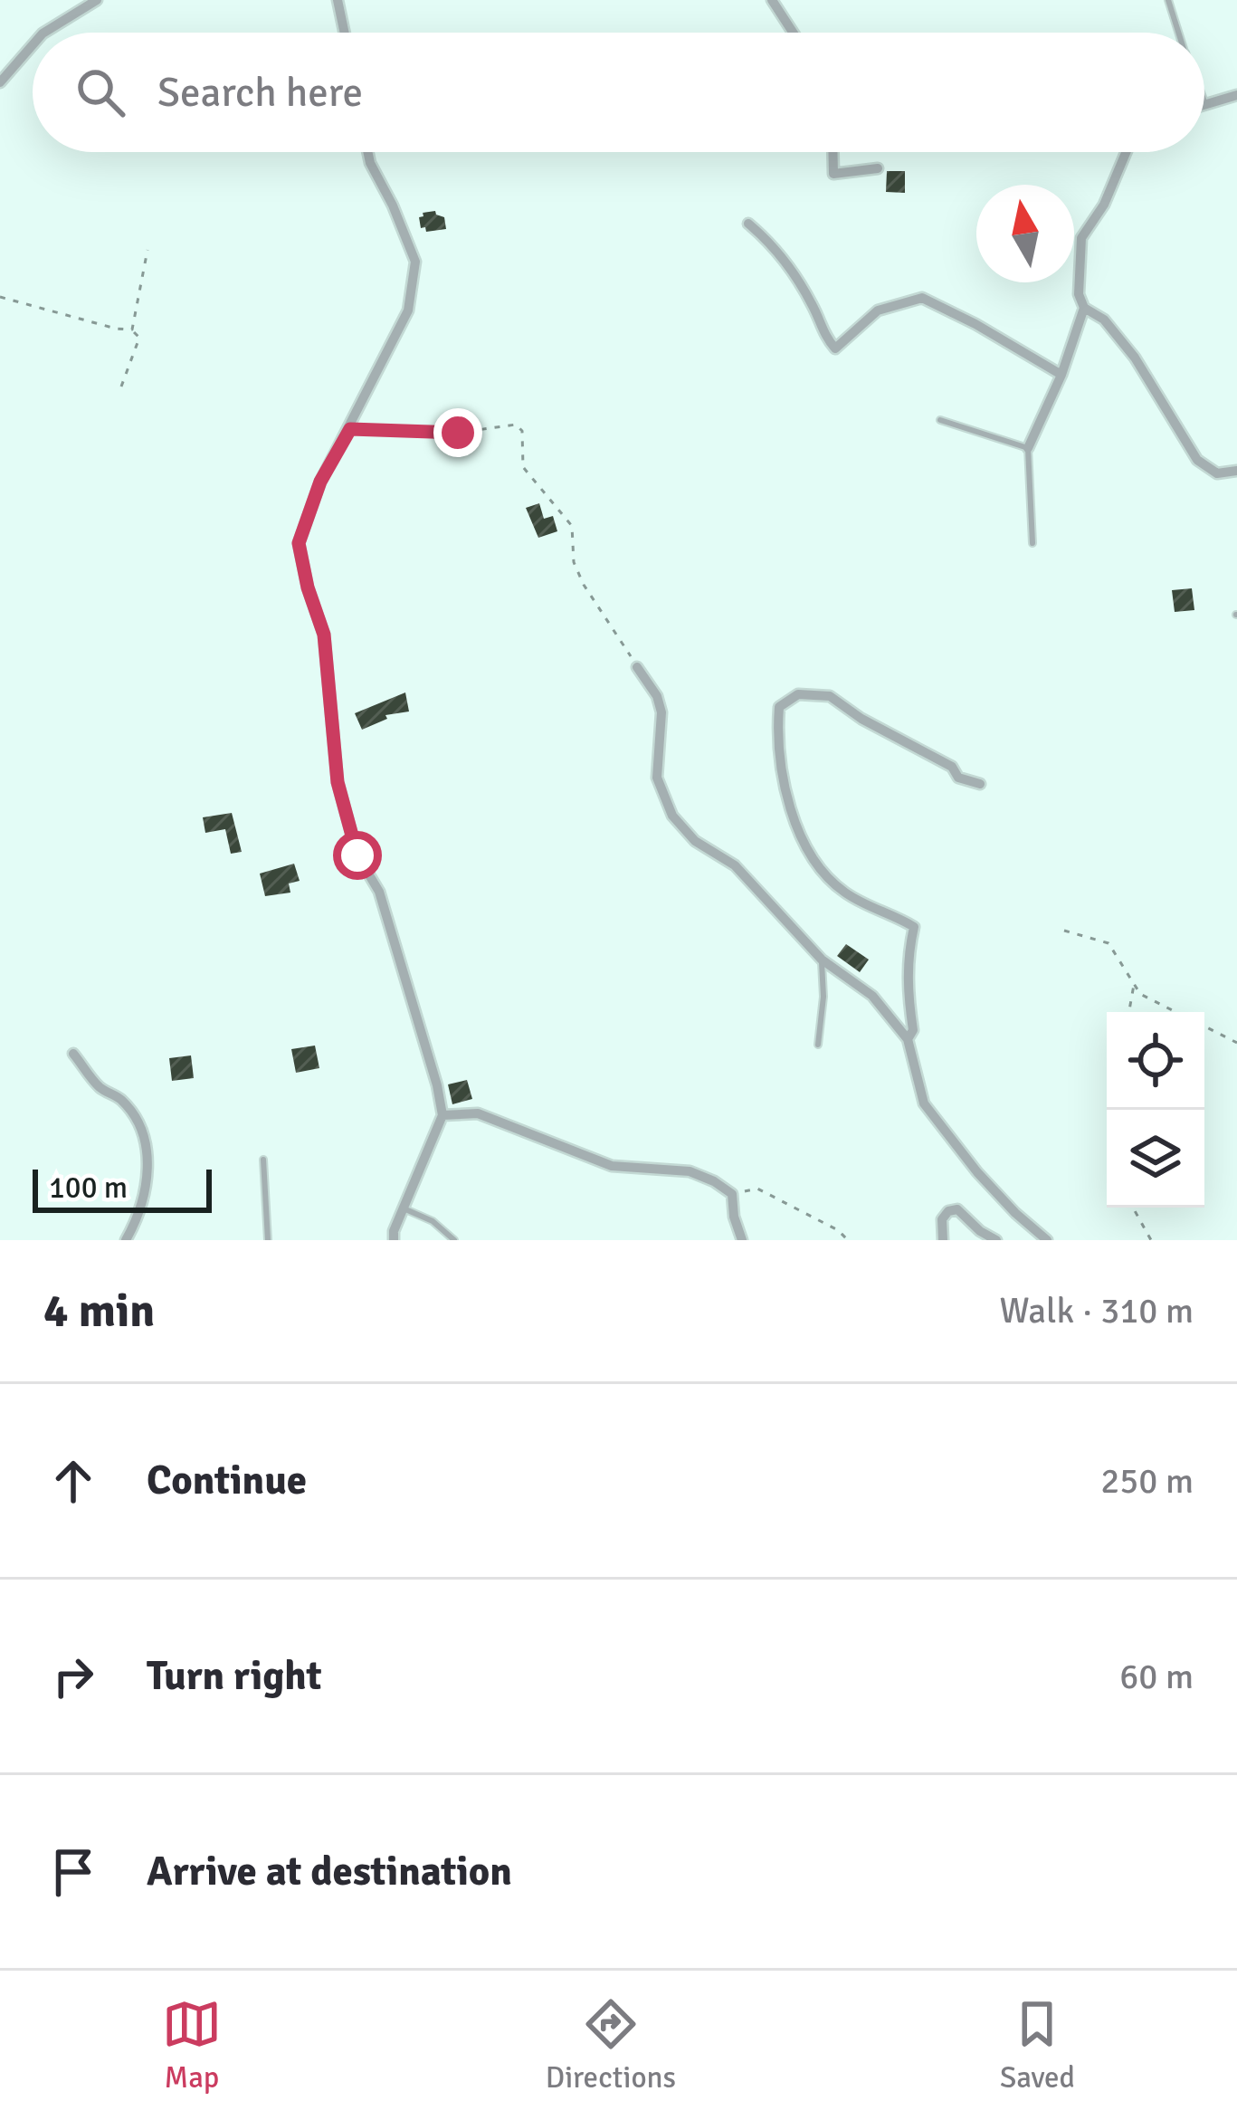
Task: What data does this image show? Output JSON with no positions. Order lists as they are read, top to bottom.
{
  "scale_bar": "100 m",
  "north": "top",
  "page": {
    "search": "Search here",
    "scale": "100 m",
    "heading": ["4 min", "Walk · 310 m"],
    "list": [
      ["Continue", "250 m"],
      ["Turn right", "60 m"],
      "Arrive at destination"
    ],
    "nav": ["Map", "Directions", "Saved"]
  }
}
